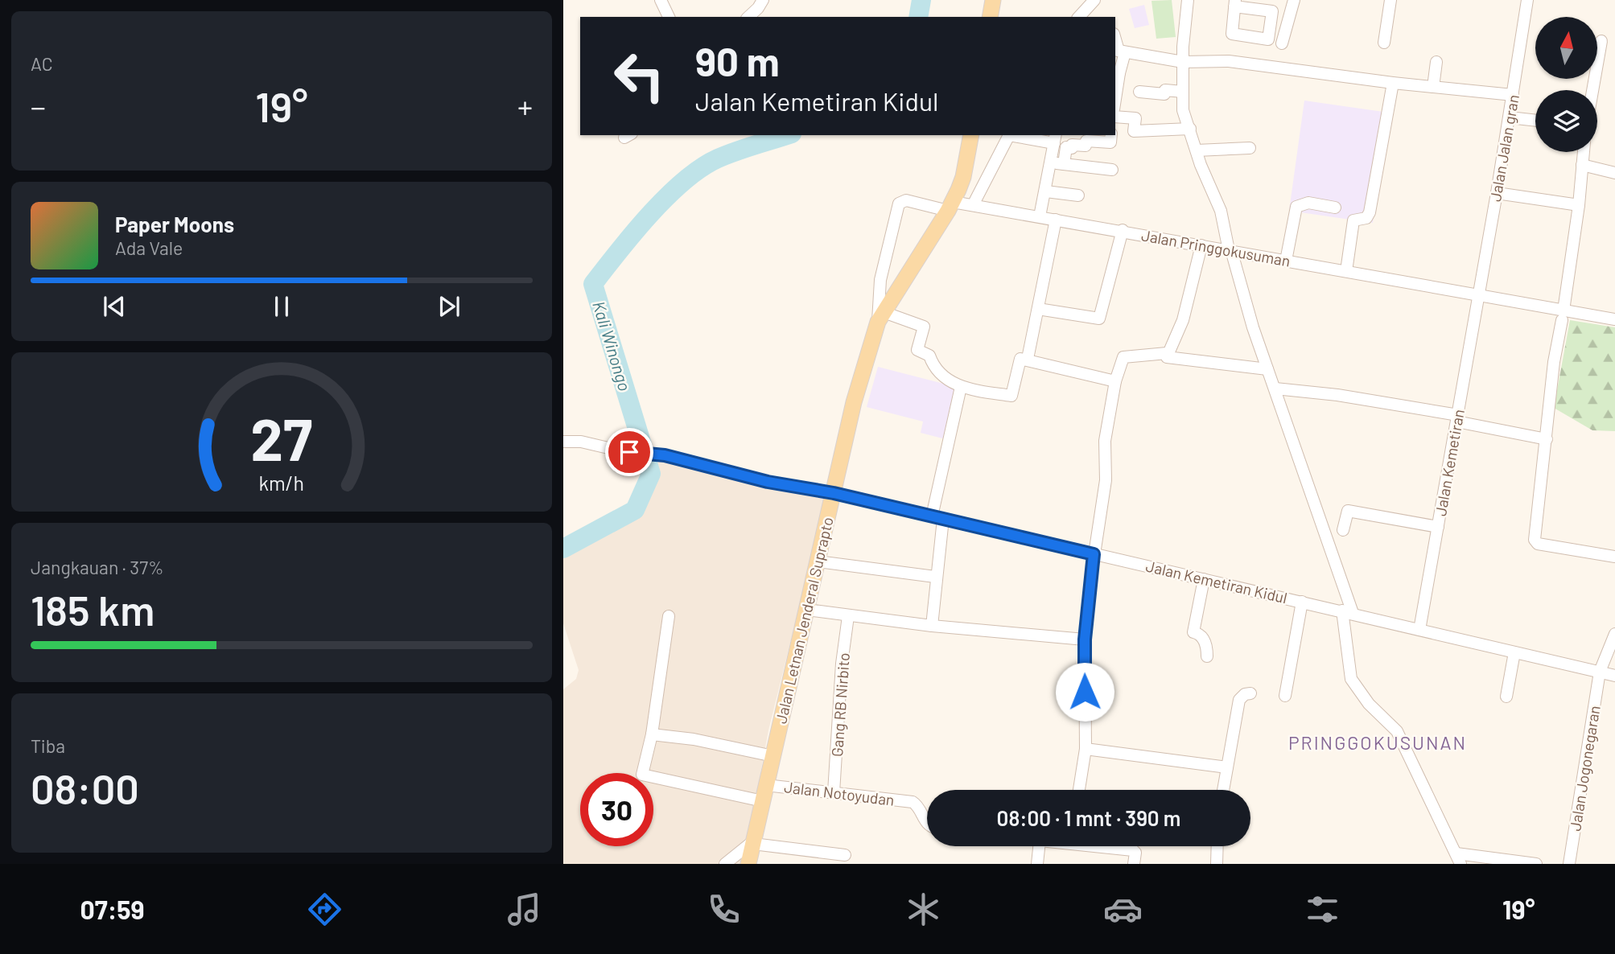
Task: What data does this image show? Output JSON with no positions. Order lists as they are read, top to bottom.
{
  "streets": {
    "main road": ["Jalan Letnan Jenderal Suprapto"],
    "street": [
      "Jalan Jalan gran",
      "Jalan Pringgokusuman",
      "Jalan Kemetiran",
      "Jalan Kemetiran Kidul",
      "Gang RB Nirbito",
      "Jalan Jogonegaran",
      "Jalan Notoyudan"
    ]
  },
  "crossings": [
    ["Jalan Jalan gran", "Jalan Pringgokusuman"],
    ["Jalan Jalan gran", "Jalan Kemetiran"],
    ["Jalan Pringgokusuman", "Jalan Kemetiran"],
    ["Jalan Pringgokusuman", "Jalan Letnan Jenderal Suprapto"],
    ["Jalan Kemetiran", "Jalan Kemetiran Kidul"],
    ["Jalan Kemetiran Kidul", "Jalan Letnan Jenderal Suprapto"],
    ["Jalan Kemetiran Kidul", "Jalan Jogonegaran"],
    ["Jalan Letnan Jenderal Suprapto", "Jalan Notoyudan"],
    ["Gang RB Nirbito", "Jalan Notoyudan"]
  ],
  "districts": ["PRINGGOKUSUNAN"],
  "water": ["Kali Winongo"],
  "north": "top",
  "page": {
    "tile": [
      "AC",
      ["Jangkauan · 37%", "185 km"],
      ["Tiba", "08:00"]
    ],
    "turn": ["90 m", "Jalan Kemetiran Kidul"],
    "heat": ["−", "19°", "+"],
    "song": ["Paper Moons", "Ada Vale"],
    "limit": "30",
    "trip": "08:00 · 1 mnt · 390 m",
    "tabs": ["07:59", "19°"],
    "gauge": ["27", "km/h"]
  }
}
